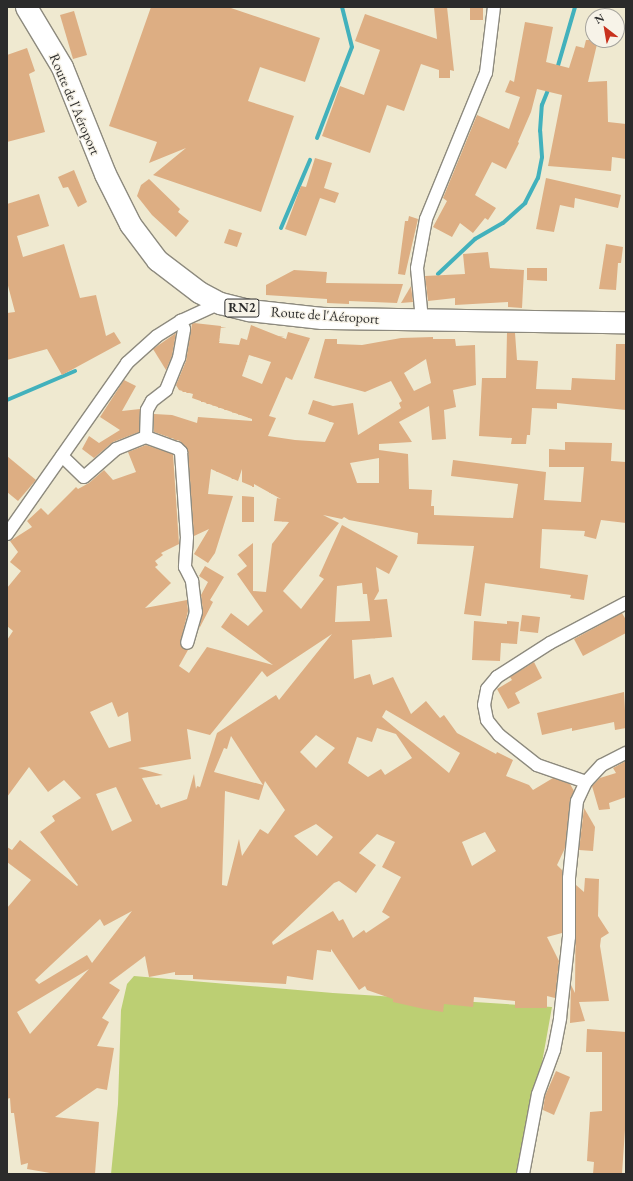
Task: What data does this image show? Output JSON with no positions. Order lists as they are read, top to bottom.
{
  "streets": {
    "highway": ["Route de l'Aéroport", "RN2"]
  },
  "north": "top left"
}
